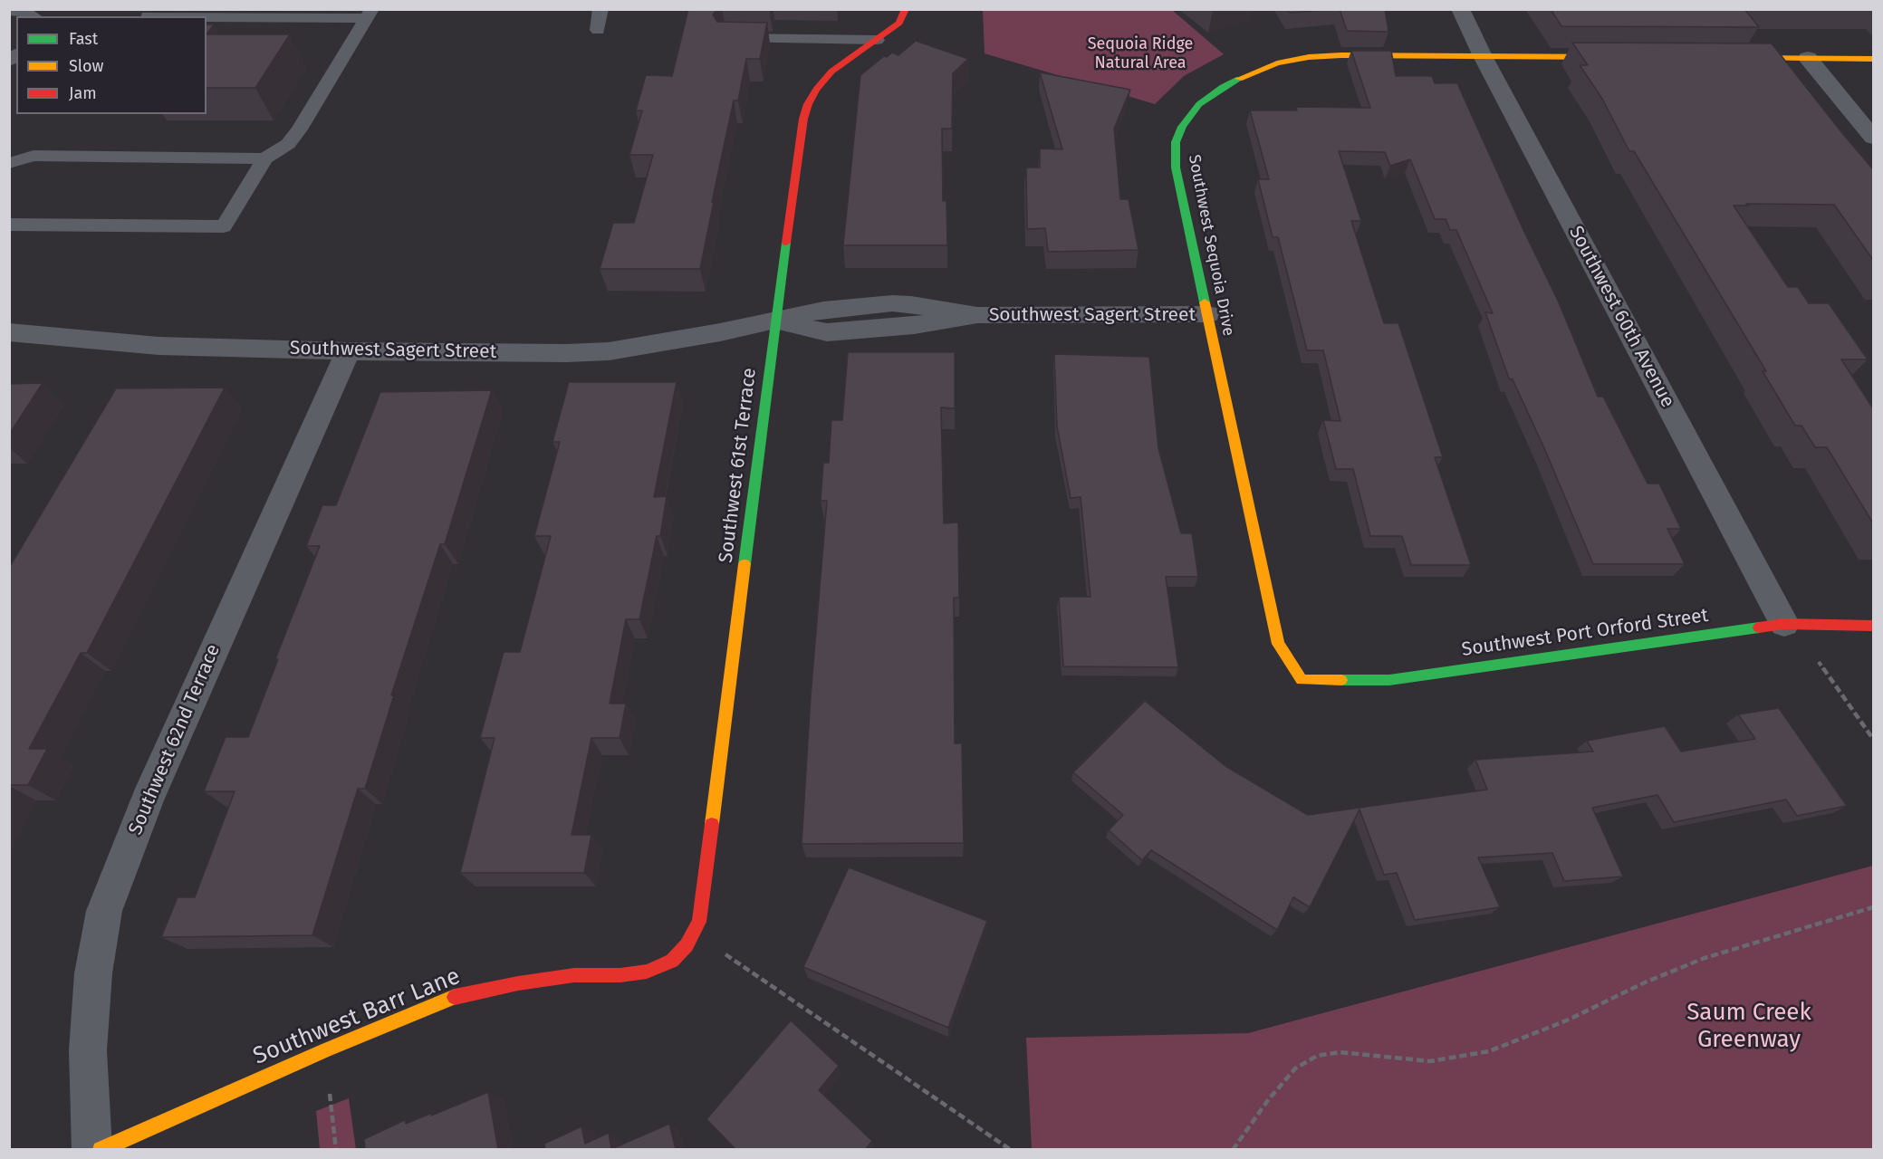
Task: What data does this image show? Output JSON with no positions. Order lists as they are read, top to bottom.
{
  "streets": {
    "street": [
      "Southwest Sequoia Drive",
      "Southwest Sagert Street",
      "Southwest 60th Avenue",
      "Southwest 61st Terrace",
      "Southwest Port Orford Street",
      "Southwest 62nd Terrace",
      "Southwest Barr Lane"
    ]
  },
  "crossings": [
    ["Southwest Sequoia Drive", "Southwest Sagert Street"],
    ["Southwest Sequoia Drive", "Southwest 60th Avenue"],
    ["Southwest Sequoia Drive", "Southwest Port Orford Street"],
    ["Southwest Sagert Street", "Southwest 61st Terrace"],
    ["Southwest Sagert Street", "Southwest 62nd Terrace"],
    ["Southwest 60th Avenue", "Southwest Port Orford Street"],
    ["Southwest 61st Terrace", "Southwest Barr Lane"]
  ],
  "parks": ["Sequoia Ridge Natural Area", "Saum Creek Greenway"],
  "legend": ["Fast", "Slow", "Jam"]
}
